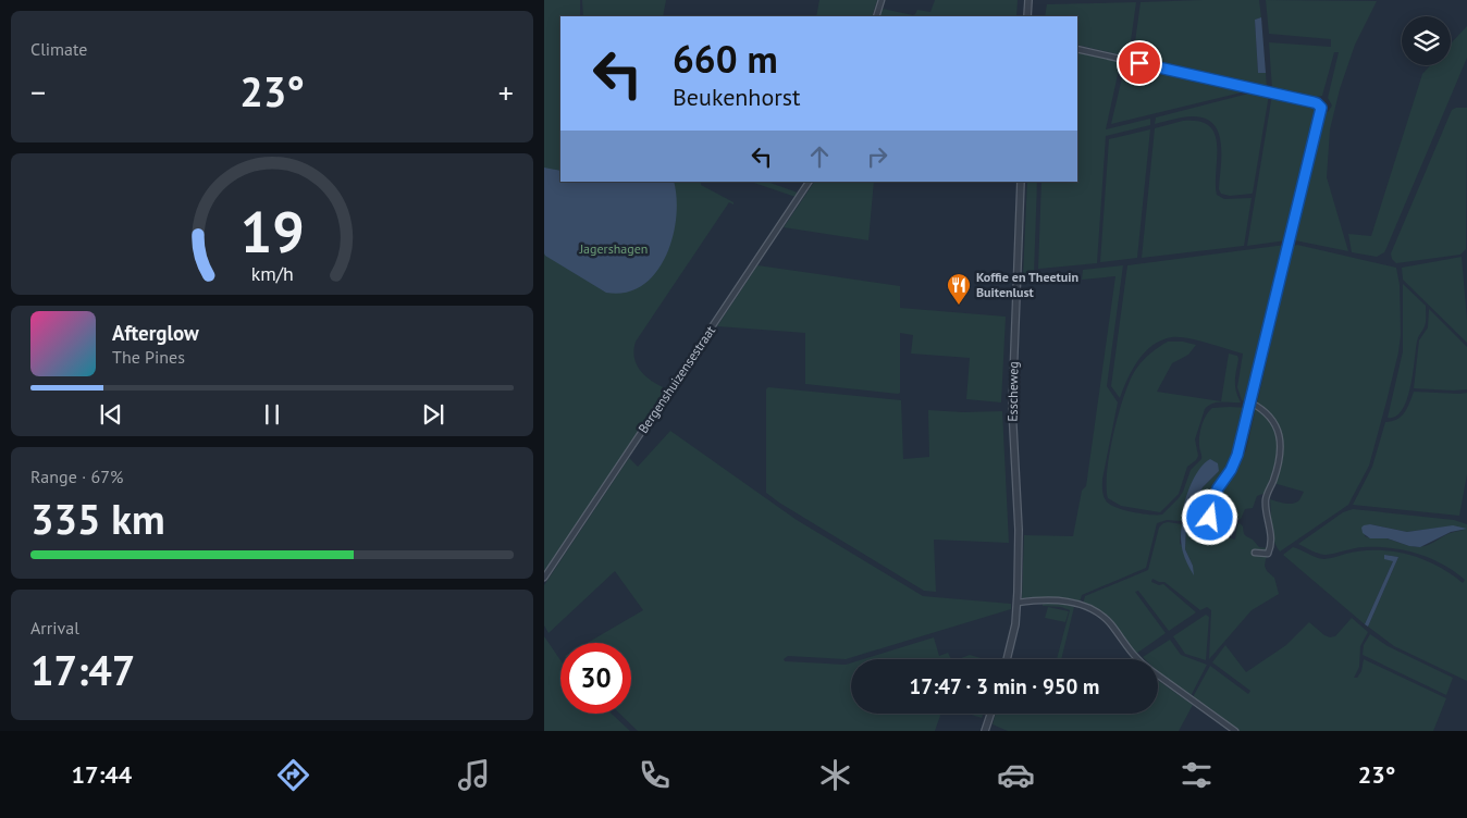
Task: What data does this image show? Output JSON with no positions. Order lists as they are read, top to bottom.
{
  "streets": {
    "street": ["Bergenshuizensestraat", "Esscheweg"]
  },
  "parks": ["Jagershagen"],
  "places": {
    "restaurant": ["Koffie en Theetuin Buitenlust"]
  },
  "page": {
    "tile": [
      "Climate",
      ["Range · 67%", "335 km"],
      ["Arrival", "17:47"]
    ],
    "turn": ["660 m", "Beukenhorst"],
    "heat": ["−", "23°", "+"],
    "song": ["Afterglow", "The Pines"],
    "limit": "30",
    "trip": "17:47 · 3 min · 950 m",
    "tabs": ["17:44", "23°"],
    "gauge": ["19", "km/h"]
  }
}
